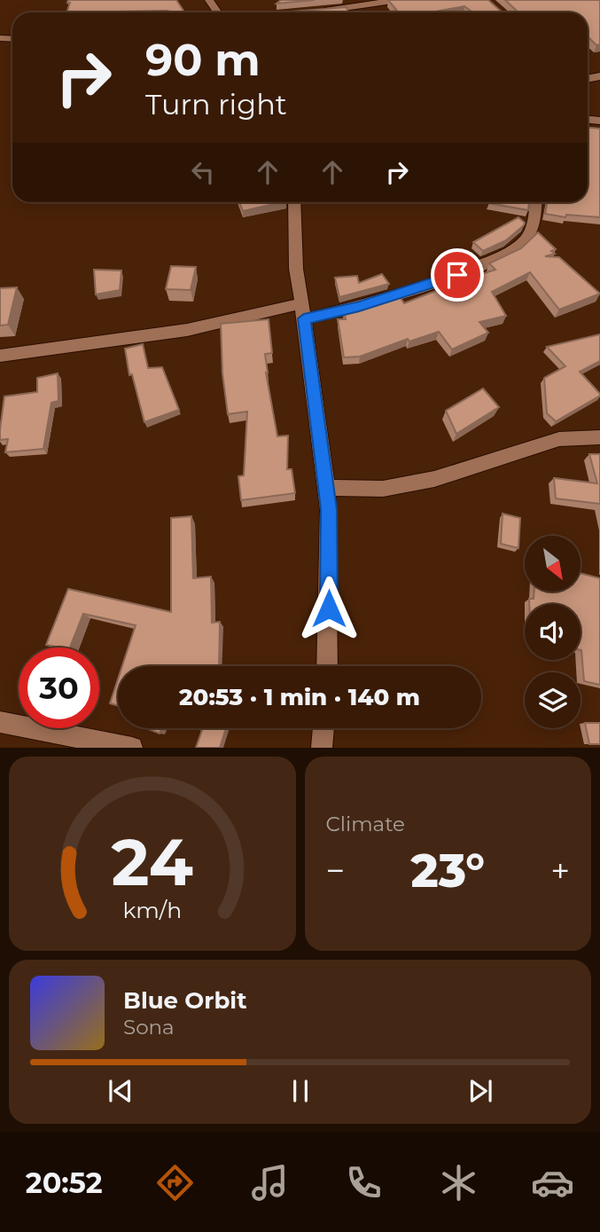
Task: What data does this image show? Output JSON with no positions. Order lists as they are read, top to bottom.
{
  "north": "bottom right",
  "page": {
    "turn": ["90 m", "Turn right"],
    "limit": "30",
    "trip": "20:53 · 1 min · 140 m",
    "tile": "Climate",
    "heat": ["−", "23°", "+"],
    "song": ["Blue Orbit", "Sona"],
    "tabs": "20:52",
    "gauge": ["24", "km/h"]
  }
}
